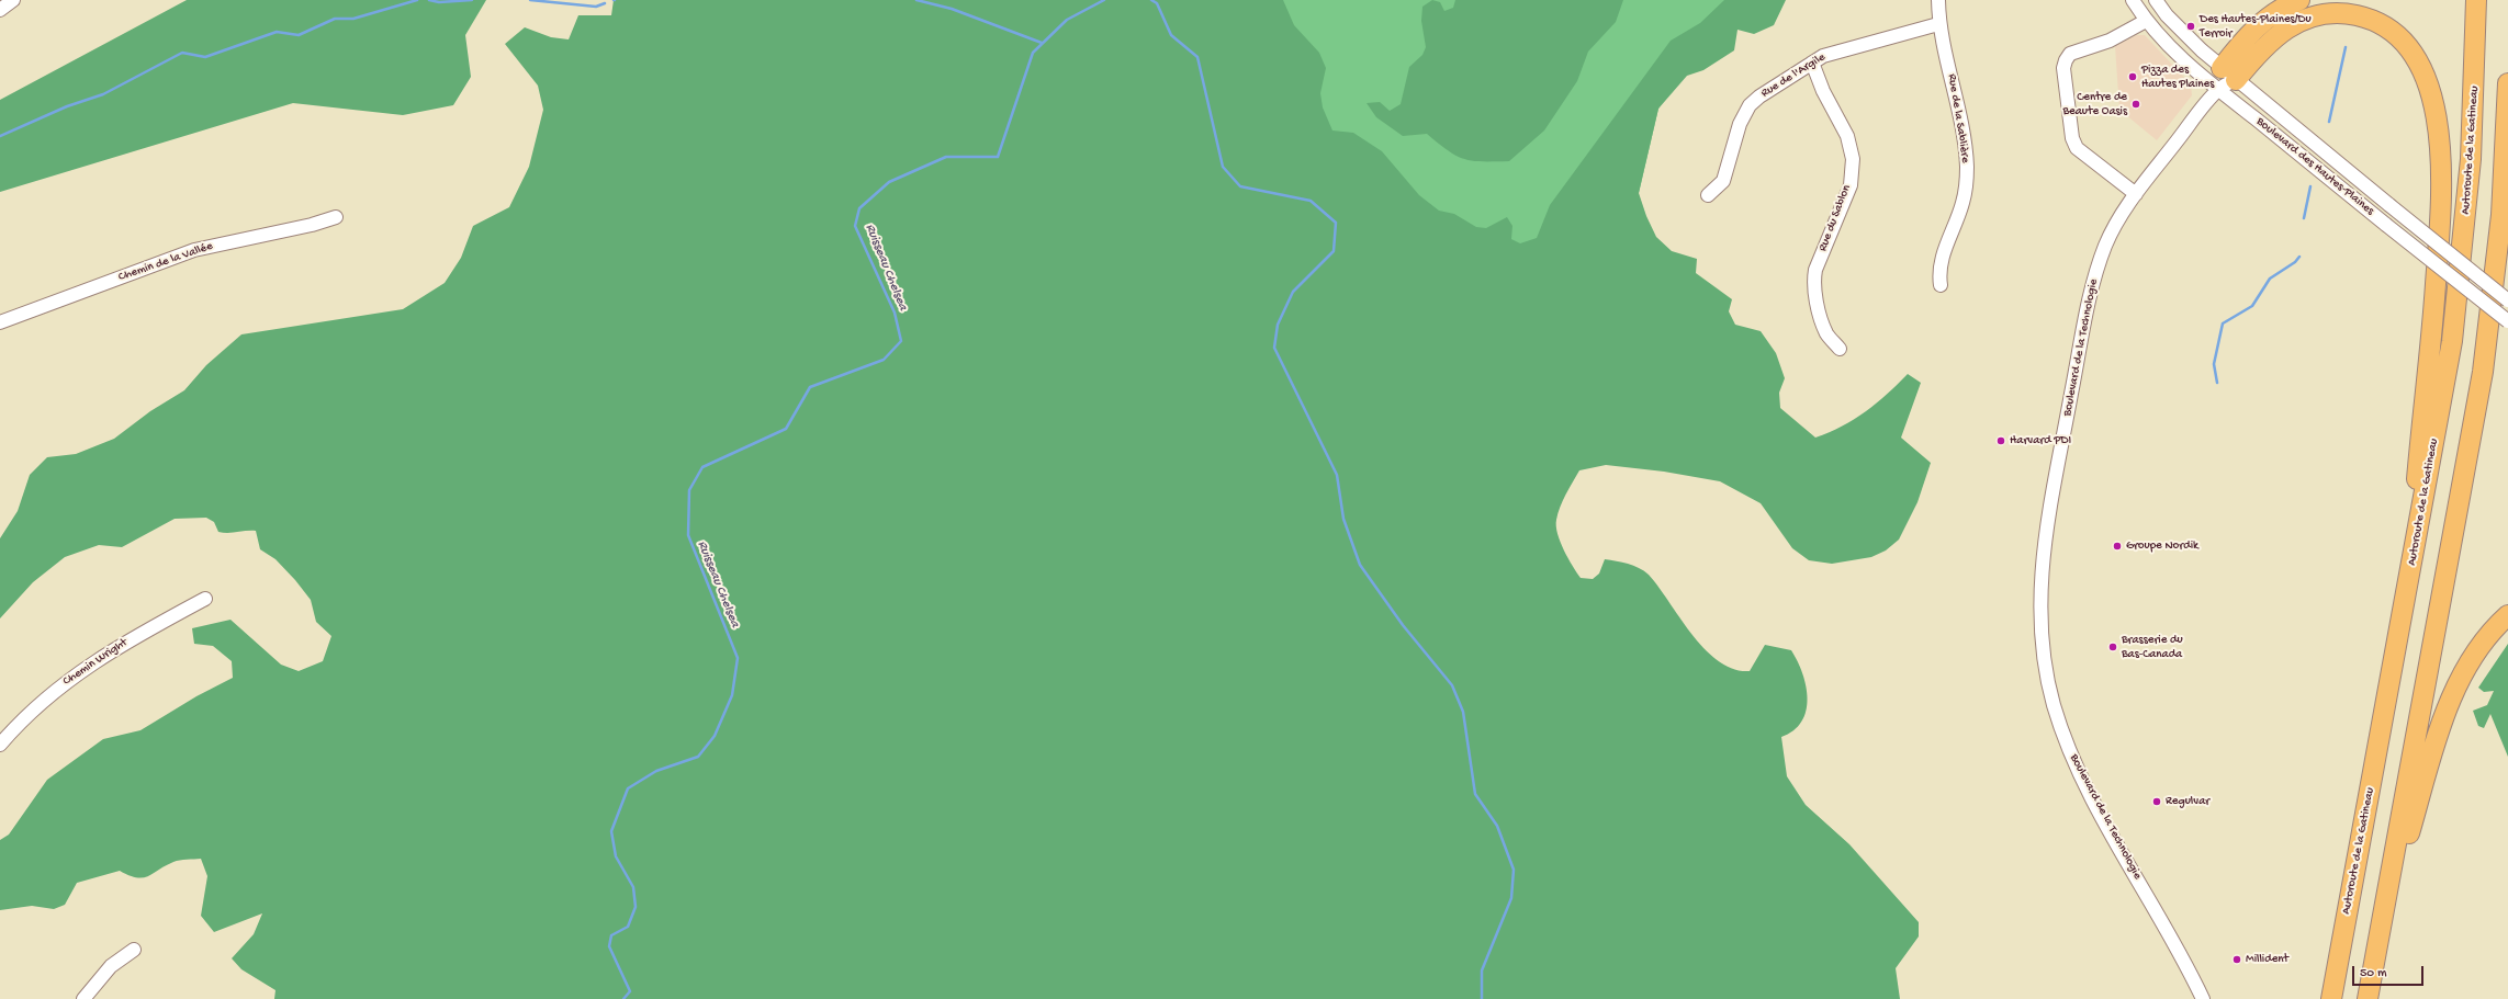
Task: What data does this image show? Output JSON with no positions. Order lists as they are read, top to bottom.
{
  "streets": {
    "highway": ["Autoroute de la Gatineau"],
    "street": [
      "Rue de l'Argile",
      "Rue de la Sablière",
      "Boulevard des Hautes-Plaines",
      "Rue du Sablon",
      "Chemin de la Vallée",
      "Boulevard de la Technologie",
      "Chemin Wright"
    ]
  },
  "crossings": [
    ["Rue de l'Argile", "Rue de la Sablière"],
    ["Rue de l'Argile", "Rue du Sablon"],
    ["Boulevard des Hautes-Plaines", "Boulevard de la Technologie"]
  ],
  "water": ["Ruisseau Chelsea"],
  "places": [
    "Des Hautes-Plaines/Du Terroir",
    "Pizza des Hautes Plaines",
    "Centre de Beaute Oasis",
    "Harvard PDI",
    "Groupe Nordik",
    "Brasserie du Bas-Canada",
    "Regulvar",
    "Millident"
  ],
  "scale_bar": "50 m"
}
